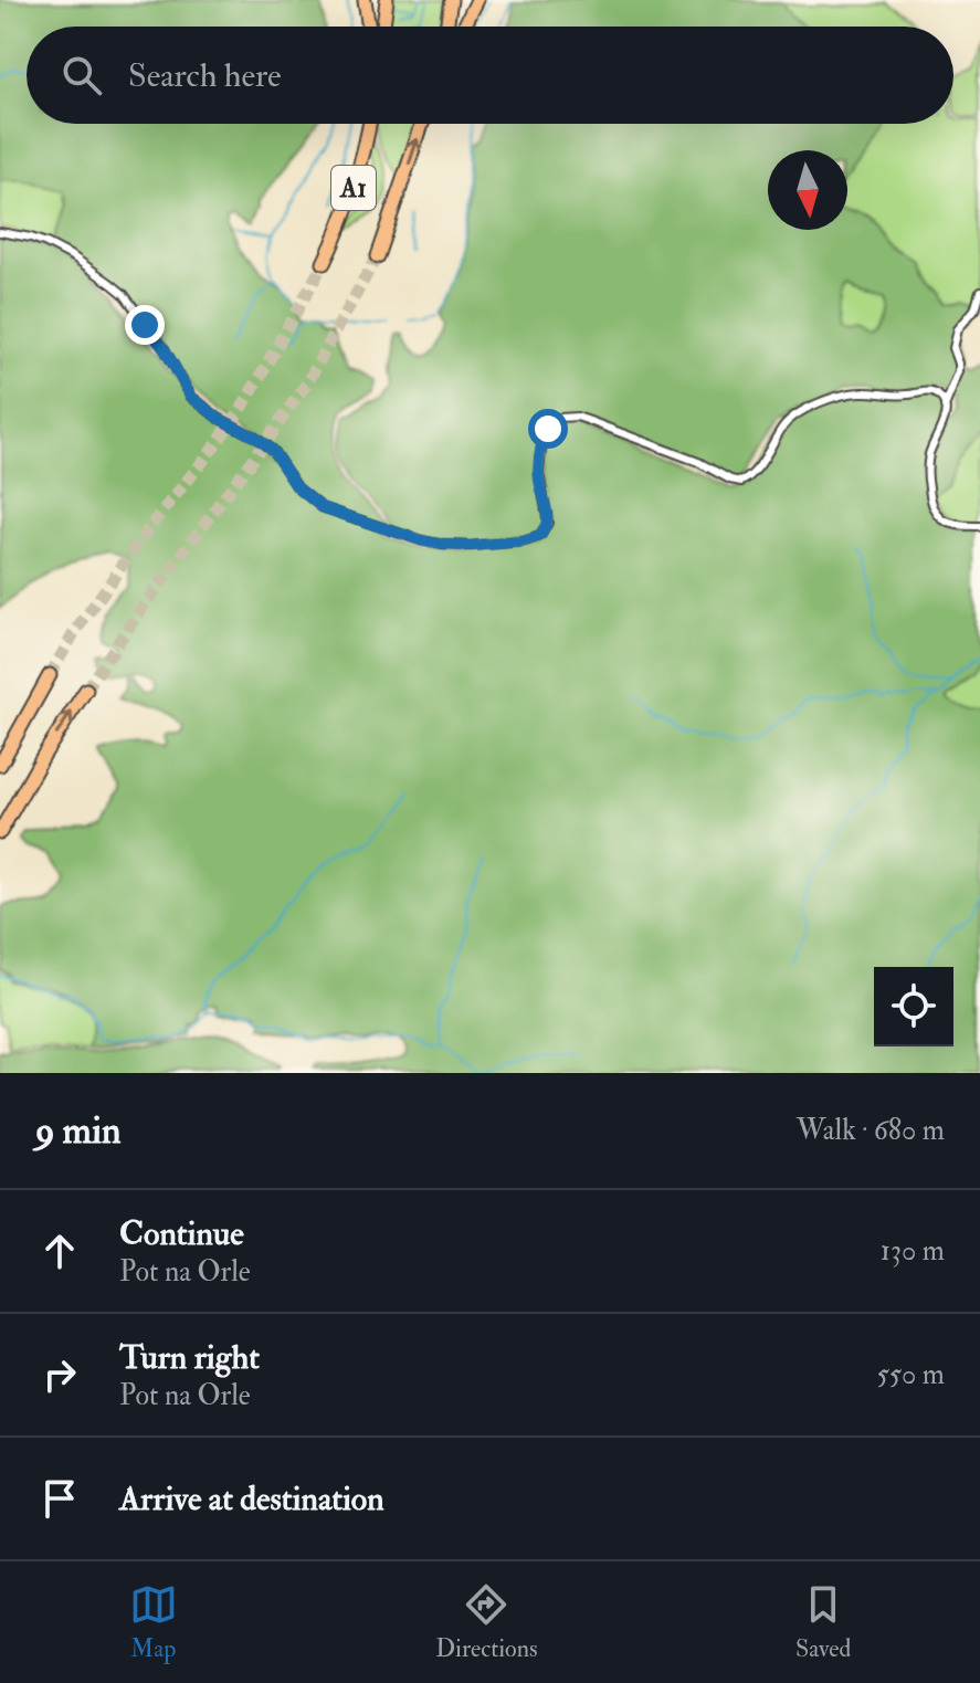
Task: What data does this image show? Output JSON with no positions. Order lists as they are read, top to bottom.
{
  "streets": {
    "highway": ["A1"]
  },
  "north": "bottom",
  "page": {
    "search": "Search here",
    "heading": ["9 min", "Walk · 680 m"],
    "list": [
      ["Continue", "Pot na Orle", "130 m"],
      ["Turn right", "Pot na Orle", "550 m"],
      "Arrive at destination"
    ],
    "nav": ["Map", "Directions", "Saved"]
  }
}
